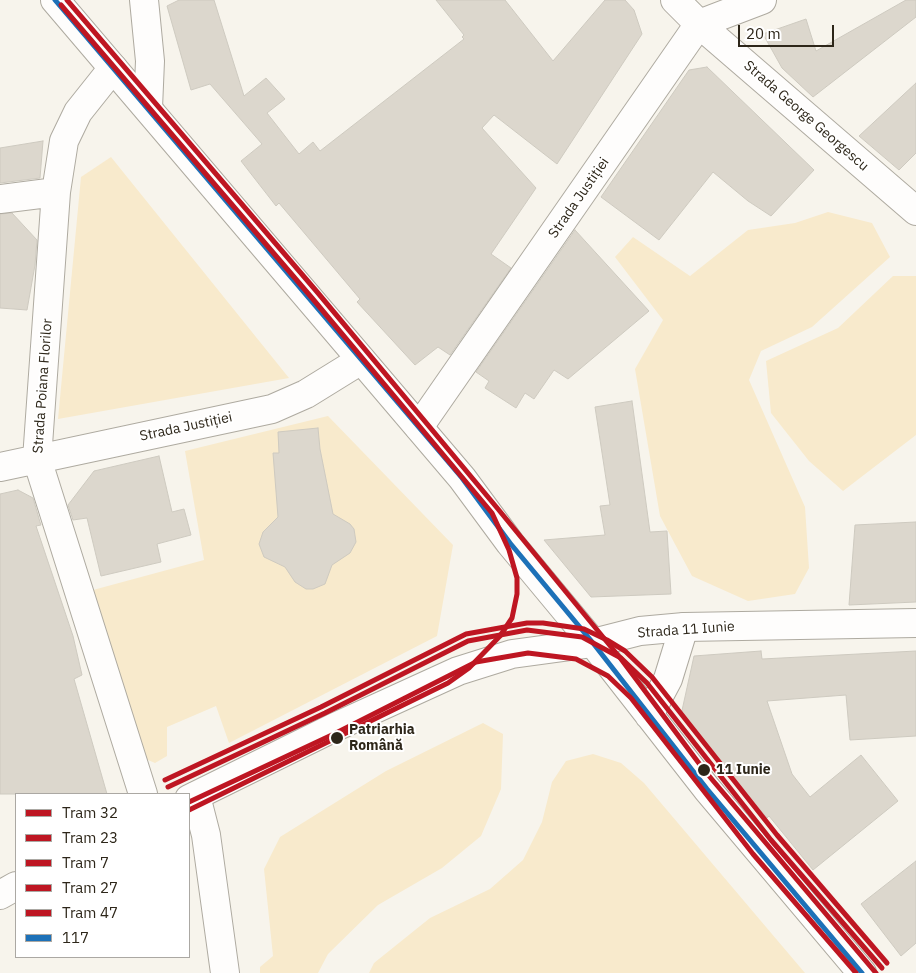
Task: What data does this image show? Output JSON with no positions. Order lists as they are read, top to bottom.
{
  "streets": {
    "street": [
      "Strada George Georgescu",
      "Strada Justiției",
      "Strada Poiana Florilor",
      "Strada 11 Iunie"
    ]
  },
  "crossings": [
    ["Strada George Georgescu", "Strada Justiției"],
    ["Strada Justiției", "Strada Poiana Florilor"]
  ],
  "places": ["Patriarhia Română", "11 Iunie"],
  "lines": [
    "tram line 32",
    "transit line 117",
    "tram line 23",
    "tram line 47",
    "tram line 7",
    "tram line 27"
  ],
  "legend": [
    "Tram 32",
    "Tram 23",
    "Tram 7",
    "Tram 27",
    "Tram 47",
    "117"
  ],
  "scale_bar": "20 m"
}
